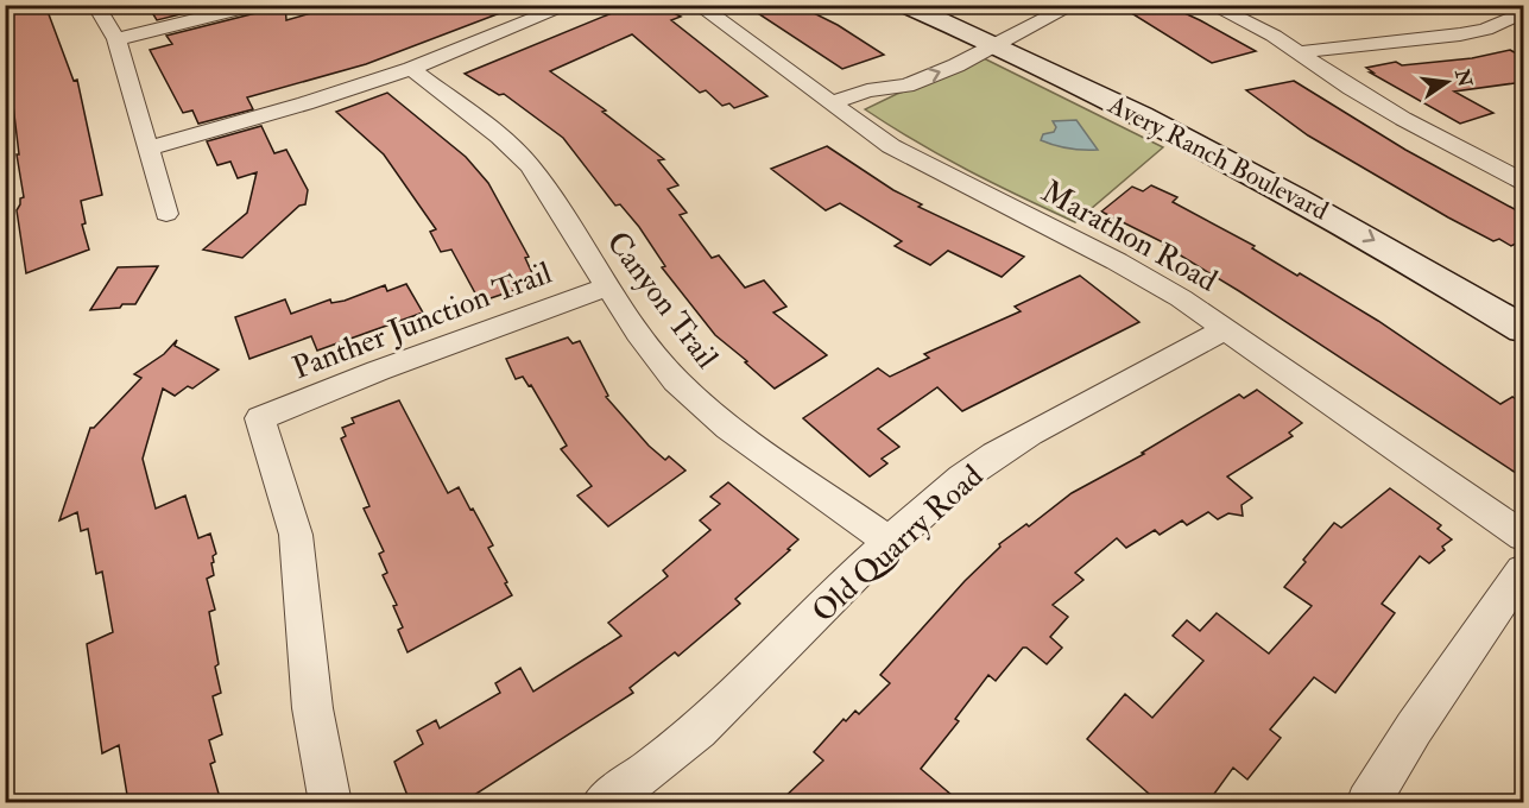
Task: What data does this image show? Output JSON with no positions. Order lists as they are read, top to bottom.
{
  "streets": {
    "main road": ["Avery Ranch Boulevard"],
    "street": [
      "Marathon Road",
      "Canyon Trail",
      "Panther Junction Trail",
      "Old Quarry Road"
    ]
  },
  "crossings": [
    ["Marathon Road", "Old Quarry Road"],
    ["Canyon Trail", "Panther Junction Trail"],
    ["Canyon Trail", "Old Quarry Road"]
  ],
  "north": "right"
}
